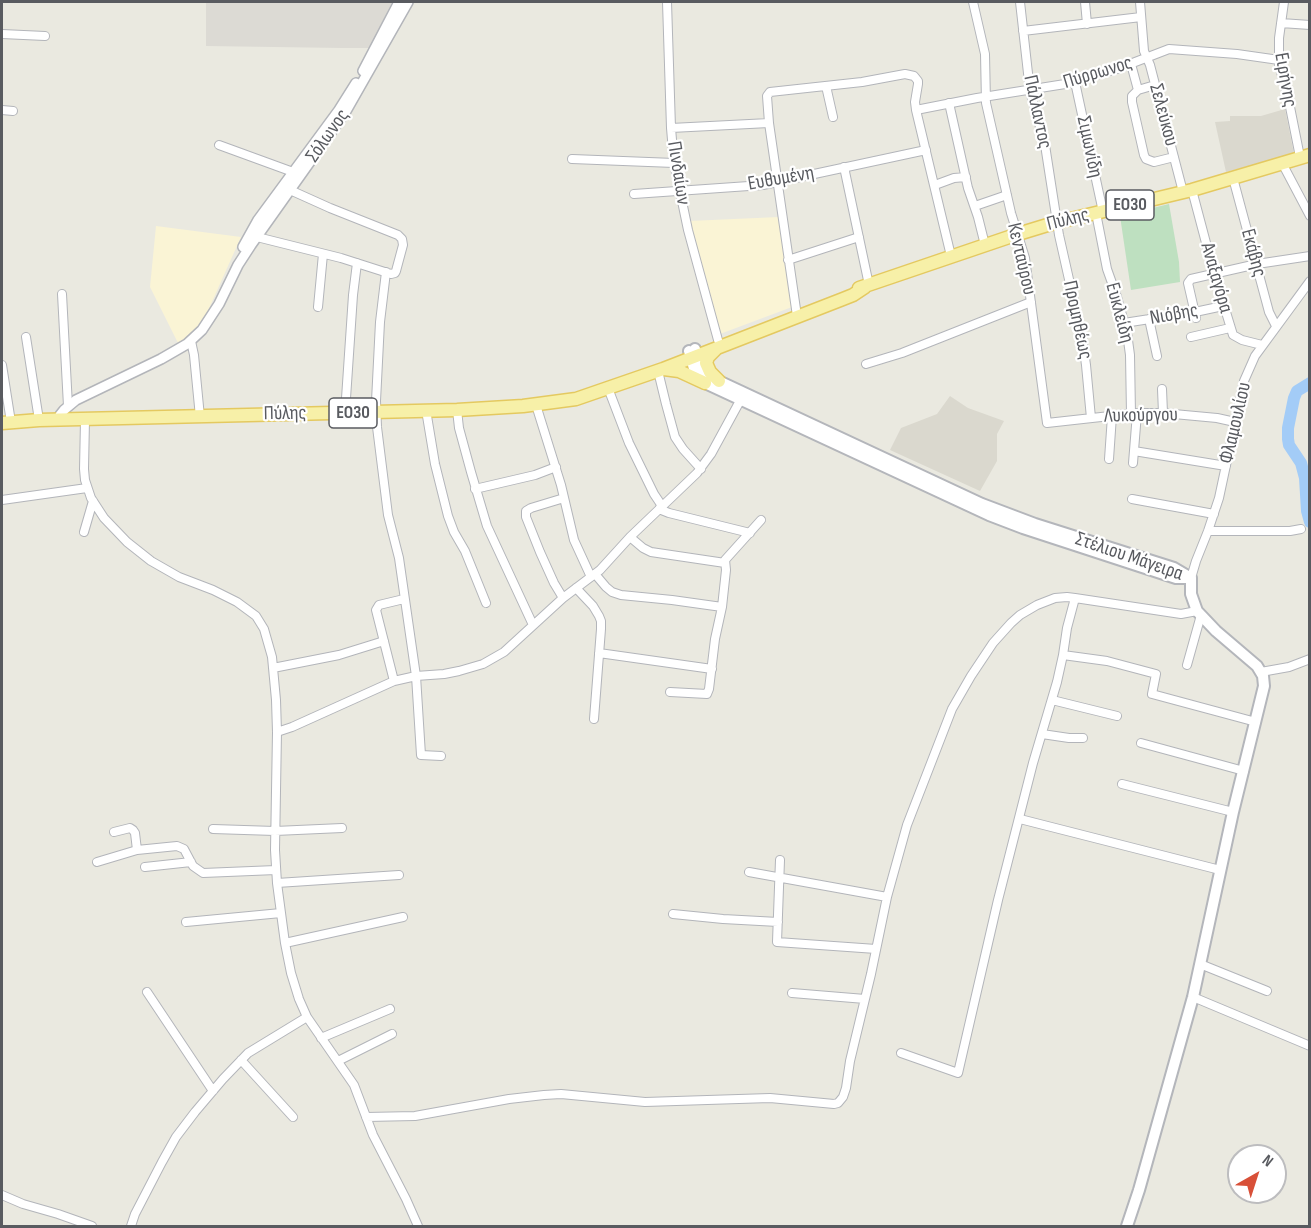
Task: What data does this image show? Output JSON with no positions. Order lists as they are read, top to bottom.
{
  "streets": {
    "main road": ["ΕΟ30", "Πύλης", "Στέλιου Μάγειρα"],
    "street": [
      "Πύρρωνος",
      "Ειρήνης",
      "Πάλλαντος",
      "Σελεύκου",
      "Σόλωνος",
      "Σιμωνίδη",
      "Πινδαίων",
      "Ευθυμένη",
      "Εκάβης",
      "Κενταύρου",
      "Αναξαγόρα",
      "Ευκλείδη",
      "Νιόβης",
      "Προμηθέως",
      "Λυκούργου",
      "Φλαμουλίου"
    ]
  },
  "crossings": [
    ["Πύρρωνος", "Ειρήνης"],
    ["Πύρρωνος", "Πάλλαντος"],
    ["Πύρρωνος", "Σελεύκου"],
    ["Πύρρωνος", "Σιμωνίδη"],
    ["Πύρρωνος", "Κενταύρου"],
    ["Ειρήνης", "Πύλης"],
    ["Πάλλαντος", "Πύλης"],
    ["Πάλλαντος", "Προμηθέως"],
    ["Σελεύκου", "Πύλης"],
    ["Σελεύκου", "Αναξαγόρα"],
    ["Σιμωνίδη", "Πύλης"],
    ["Σιμωνίδη", "Ευκλείδη"],
    ["Πινδαίων", "Ευθυμένη"],
    ["Πινδαίων", "Πύλης"],
    ["Πύλης", "Εκάβης"],
    ["Πύλης", "Κενταύρου"],
    ["Πύλης", "Αναξαγόρα"],
    ["Πύλης", "Ευκλείδη"],
    ["Πύλης", "Προμηθέως"],
    ["Εκάβης", "Φλαμουλίου"],
    ["Κενταύρου", "Λυκούργου"],
    ["Αναξαγόρα", "Νιόβης"],
    ["Αναξαγόρα", "Φλαμουλίου"],
    ["Ευκλείδη", "Νιόβης"],
    ["Ευκλείδη", "Λυκούργου"],
    ["Προμηθέως", "Λυκούργου"],
    ["Λυκούργου", "Φλαμουλίου"],
    ["Φλαμουλίου", "Στέλιου Μάγειρα"]
  ],
  "north": "top right"
}
